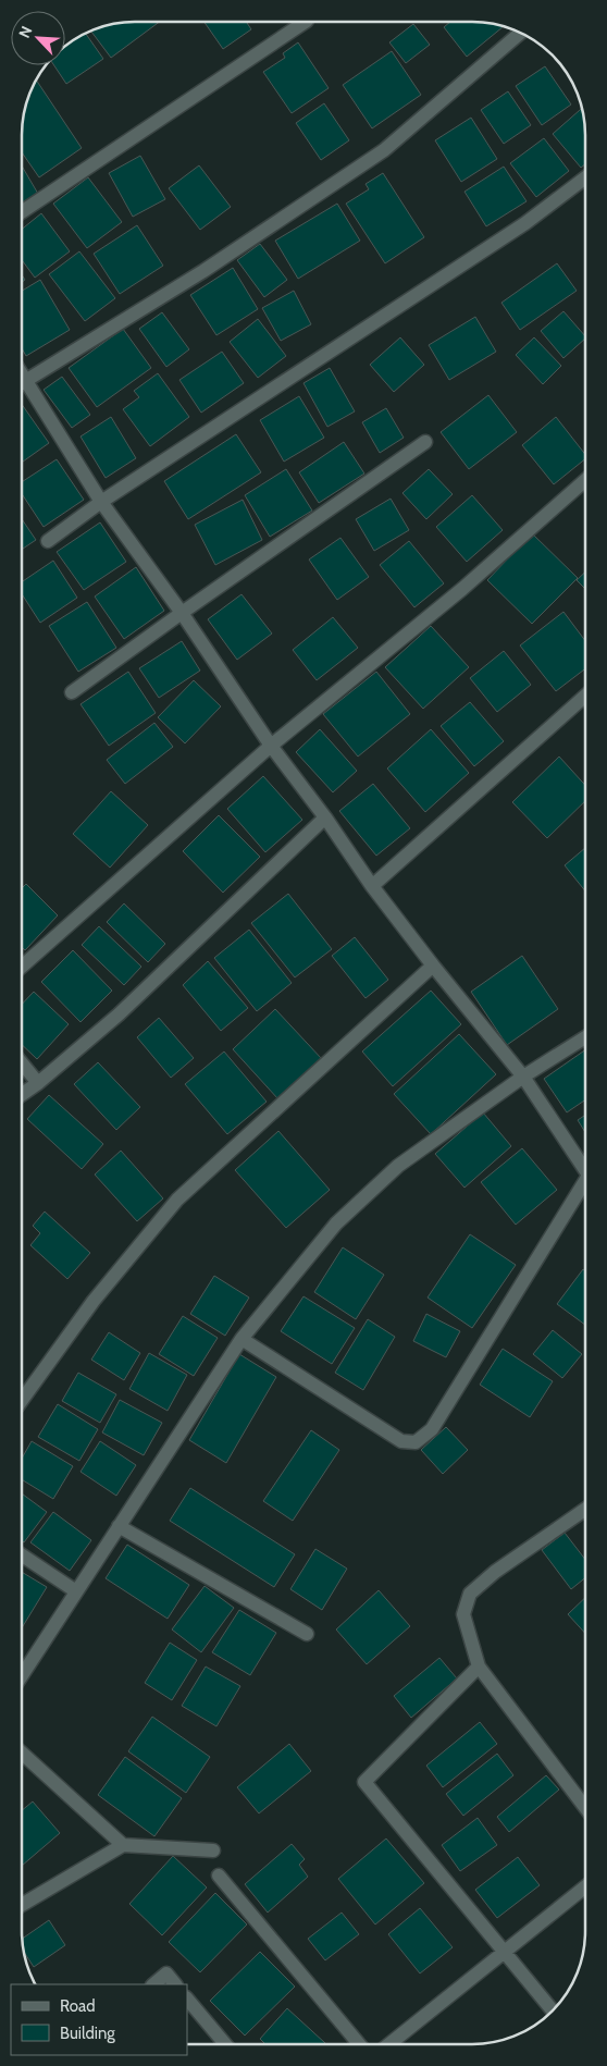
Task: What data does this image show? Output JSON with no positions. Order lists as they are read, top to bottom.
{
  "legend": ["Road", "Building"],
  "north": "top left"
}
